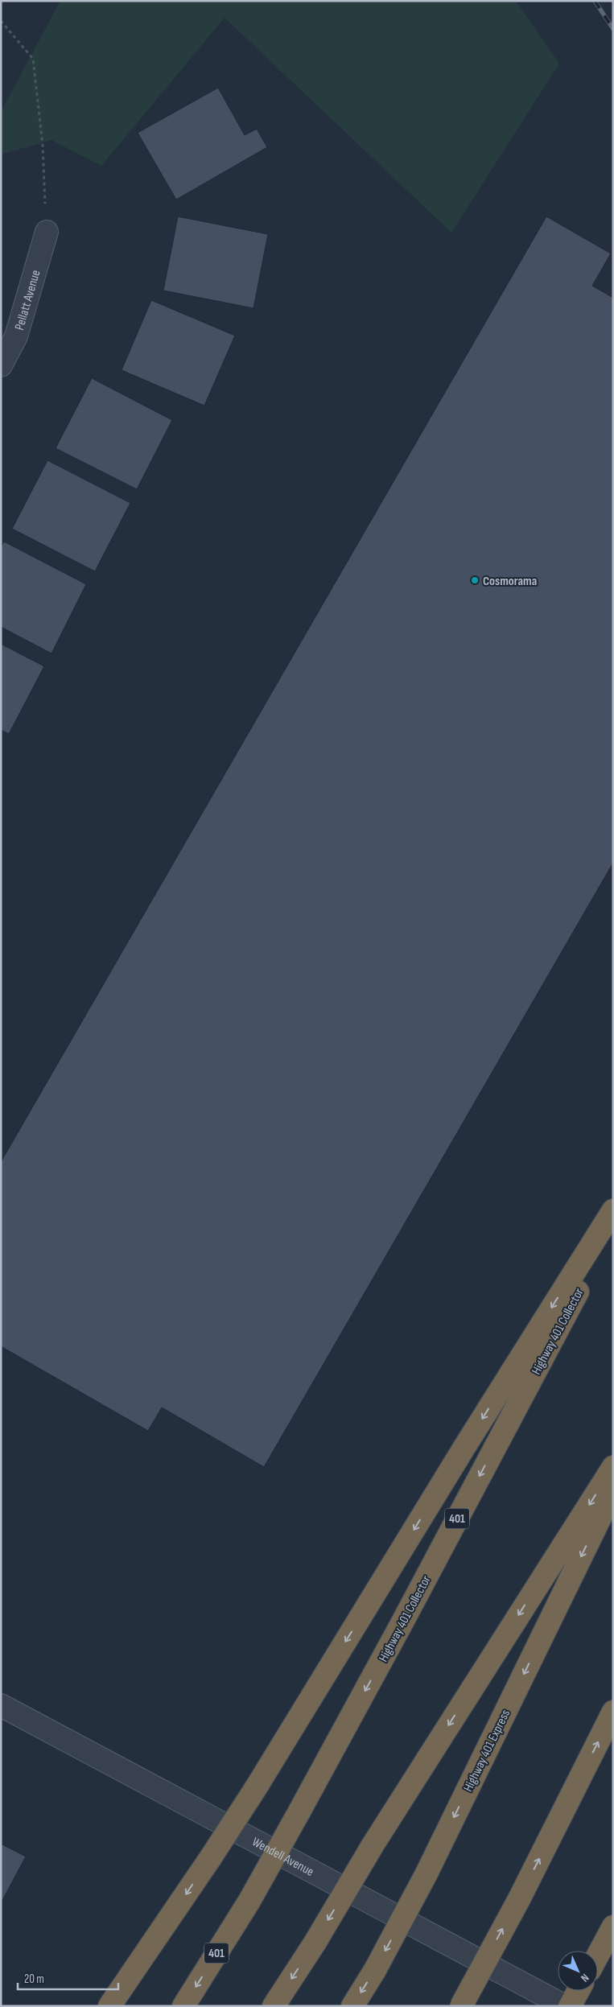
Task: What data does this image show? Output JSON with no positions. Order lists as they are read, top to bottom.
{
  "streets": {
    "highway": ["Highway 401 Collector", "401", "Highway 401 Express"],
    "street": ["Pellatt Avenue", "Wendell Avenue"]
  },
  "places": ["Cosmorama"],
  "scale_bar": "20 m",
  "north": "bottom right"
}
